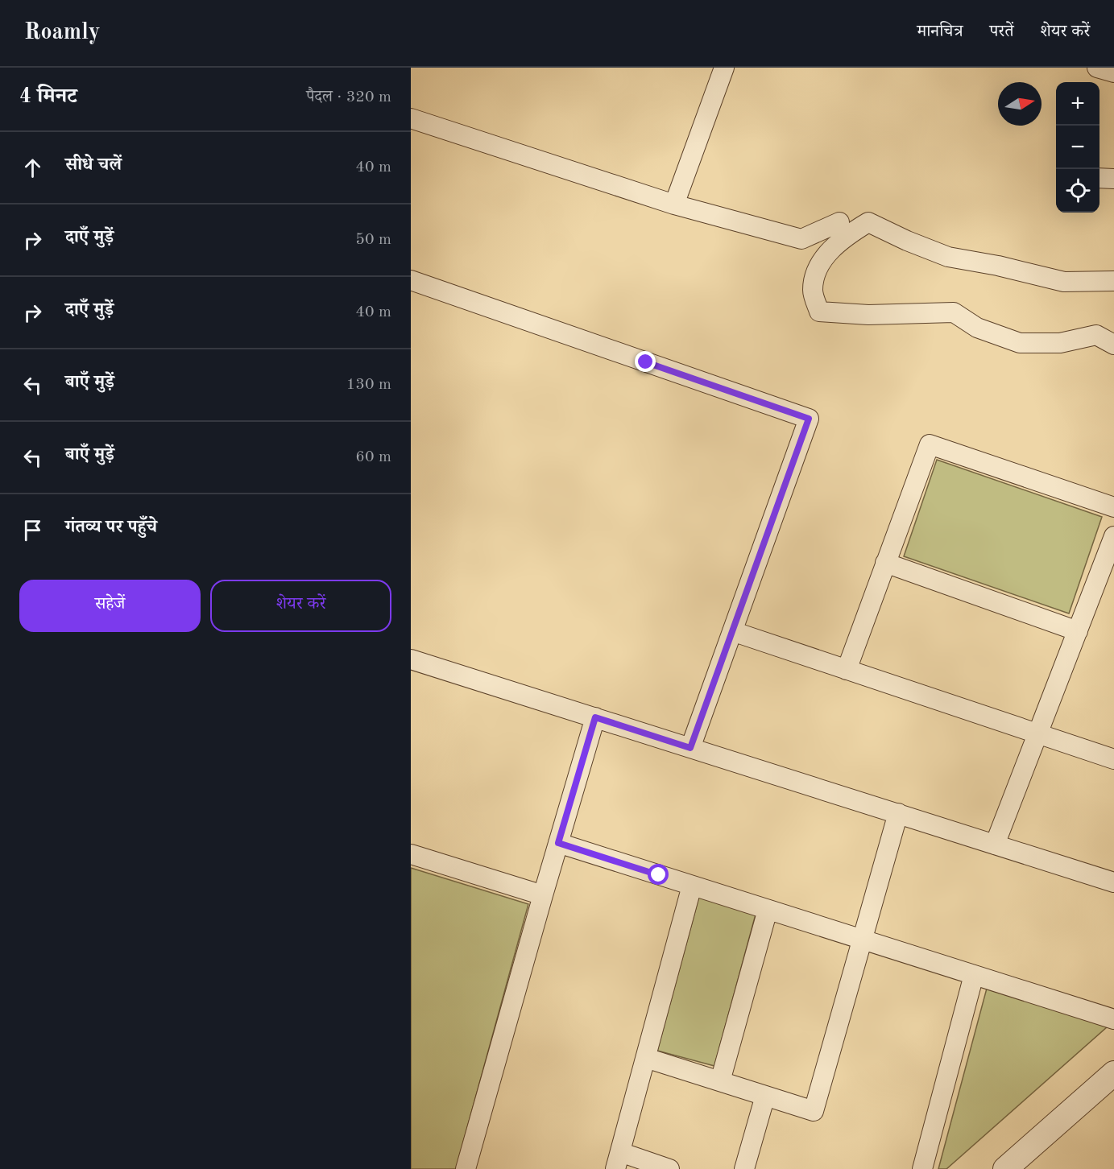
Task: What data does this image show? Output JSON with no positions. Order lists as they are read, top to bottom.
{
  "north": "right",
  "page": {
    "header": "Roamly",
    "nav": ["मानचित्र", "परतें", "शेयर करें"],
    "heading": ["4 मिनट", "पैदल · 320 m"],
    "map_buttons": ["+", "−"],
    "list": [
      ["सीधे चलें", "40 m"],
      ["दाएँ मुड़ें", "50 m"],
      ["दाएँ मुड़ें", "40 m"],
      ["बाएँ मुड़ें", "130 m"],
      ["बाएँ मुड़ें", "60 m"],
      "गंतव्य पर पहुँचे"
    ],
    "buttons": ["सहेजें", "शेयर करें"]
  }
}
